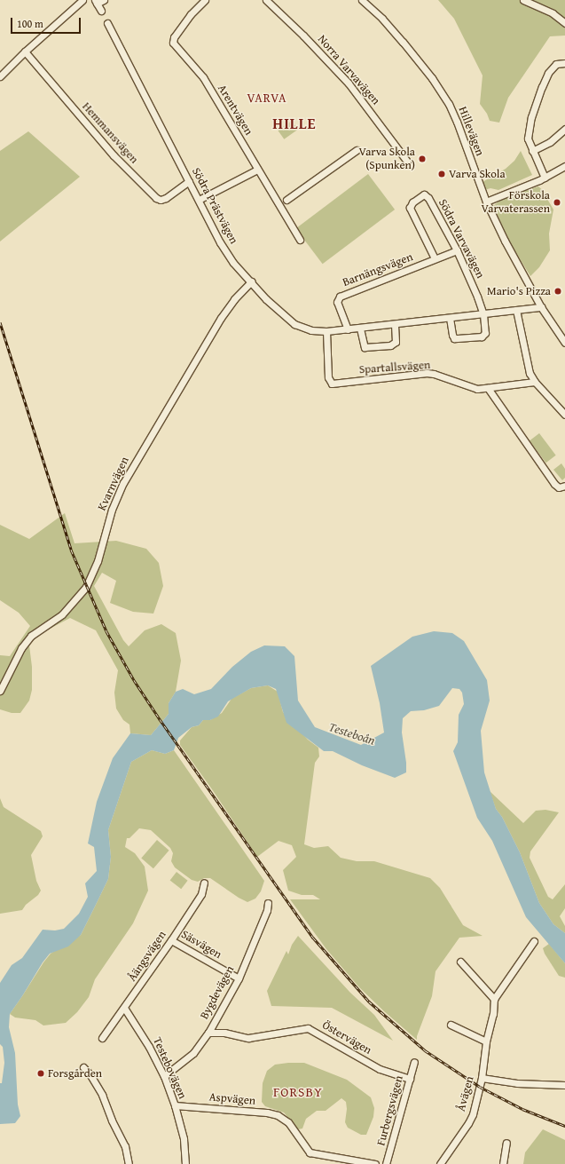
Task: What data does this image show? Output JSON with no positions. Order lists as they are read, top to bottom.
{
  "streets": {
    "street": [
      "Norra Varvavägen",
      "Arentvägen",
      "Hillevägen",
      "Hemmansvägen",
      "Södra Prästvägen",
      "Södra Varvavägen",
      "Barnängsvägen",
      "Spartallsvägen",
      "Kvarnvägen",
      "Säsvägen",
      "Åängsvägen",
      "Bygdevägen",
      "Östervägen",
      "Testebovägen",
      "Åvägen",
      "Aspvägen",
      "Furbergsvägen"
    ]
  },
  "crossings": [
    ["Hillevägen", "Södra Prästvägen"],
    ["Hemmansvägen", "Södra Prästvägen"],
    ["Södra Prästvägen", "Södra Varvavägen"],
    ["Södra Prästvägen", "Barnängsvägen"],
    ["Södra Prästvägen", "Spartallsvägen"],
    ["Södra Prästvägen", "Kvarnvägen"],
    ["Södra Varvavägen", "Barnängsvägen"],
    ["Säsvägen", "Åängsvägen"],
    ["Säsvägen", "Bygdevägen"],
    ["Åängsvägen", "Testebovägen"],
    ["Bygdevägen", "Östervägen"],
    ["Bygdevägen", "Testebovägen"],
    ["Östervägen", "Furbergsvägen"],
    ["Testebovägen", "Aspvägen"]
  ],
  "districts": ["VARVA", "HILLE", "FORSBY"],
  "water": ["Testeboån"],
  "places": [
    "Varva Skola (Spunken)",
    "Varva Skola",
    "Förskola Varvaterassen",
    "Mario's Pizza",
    "Forsgården"
  ],
  "scale_bar": "100 m"
}
